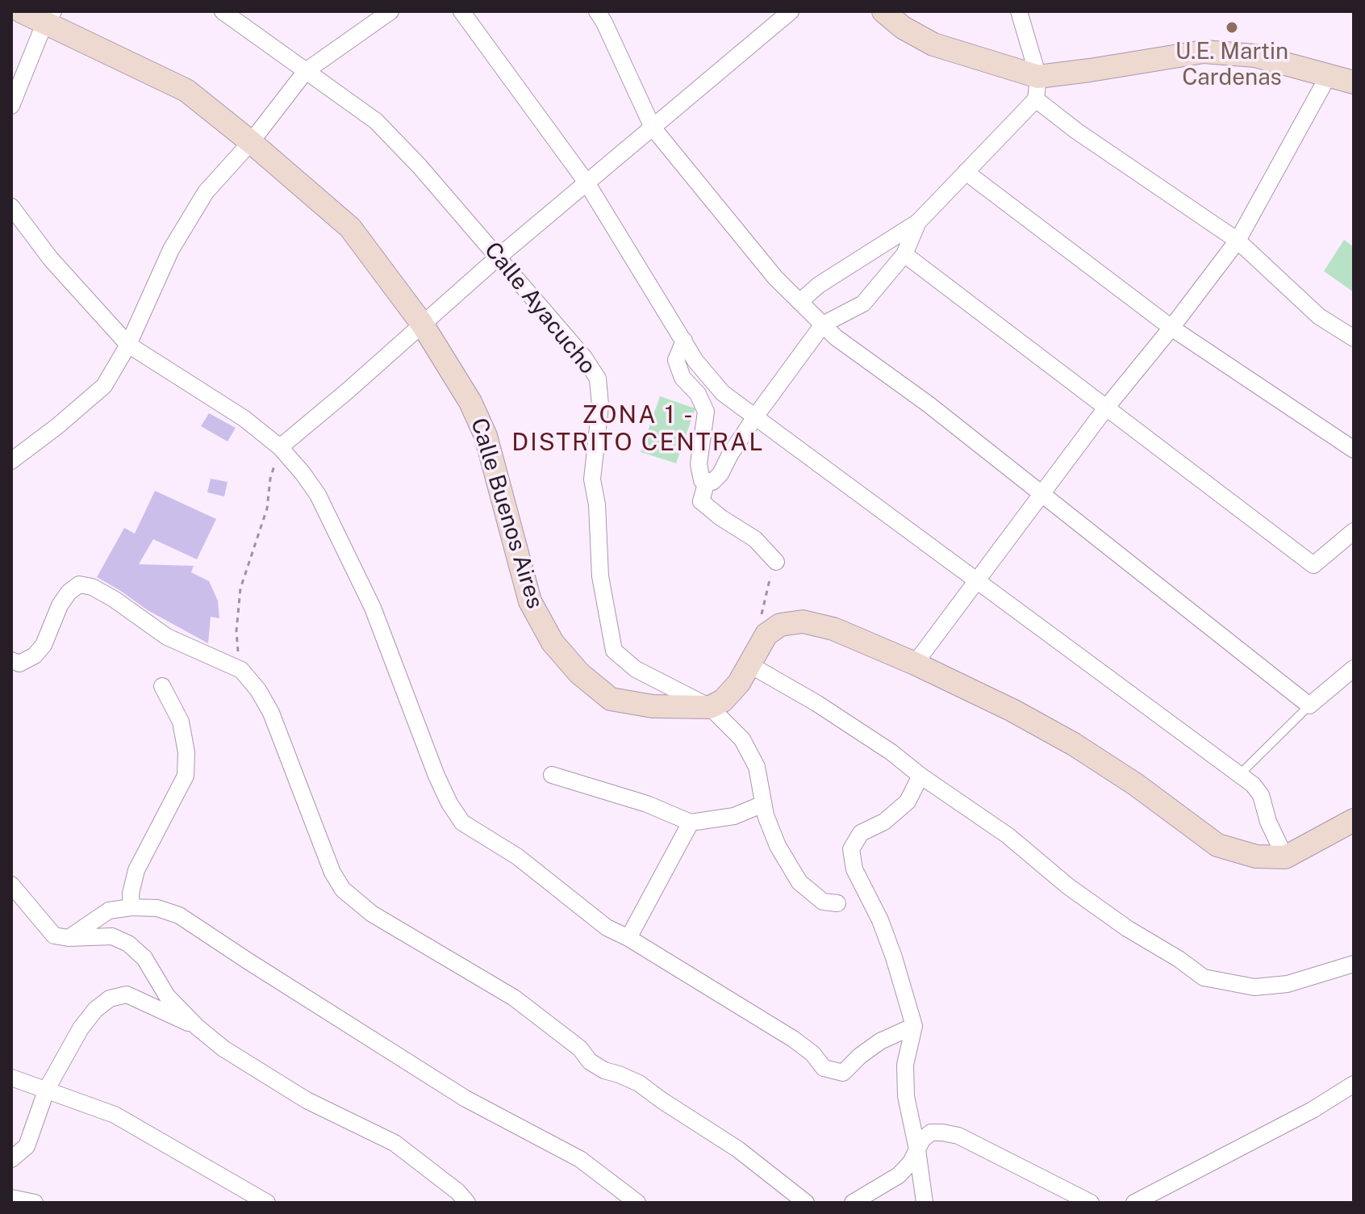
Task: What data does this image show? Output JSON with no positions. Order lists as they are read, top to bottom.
{
  "streets": {
    "street": ["Calle Ayacucho", "Calle Buenos Aires"]
  },
  "crossings": [
    ["Calle Ayacucho", "Calle Buenos Aires"]
  ],
  "districts": ["ZONA 1 - DISTRITO CENTRAL"],
  "places": ["U.E. Martin Cardenas"]
}
